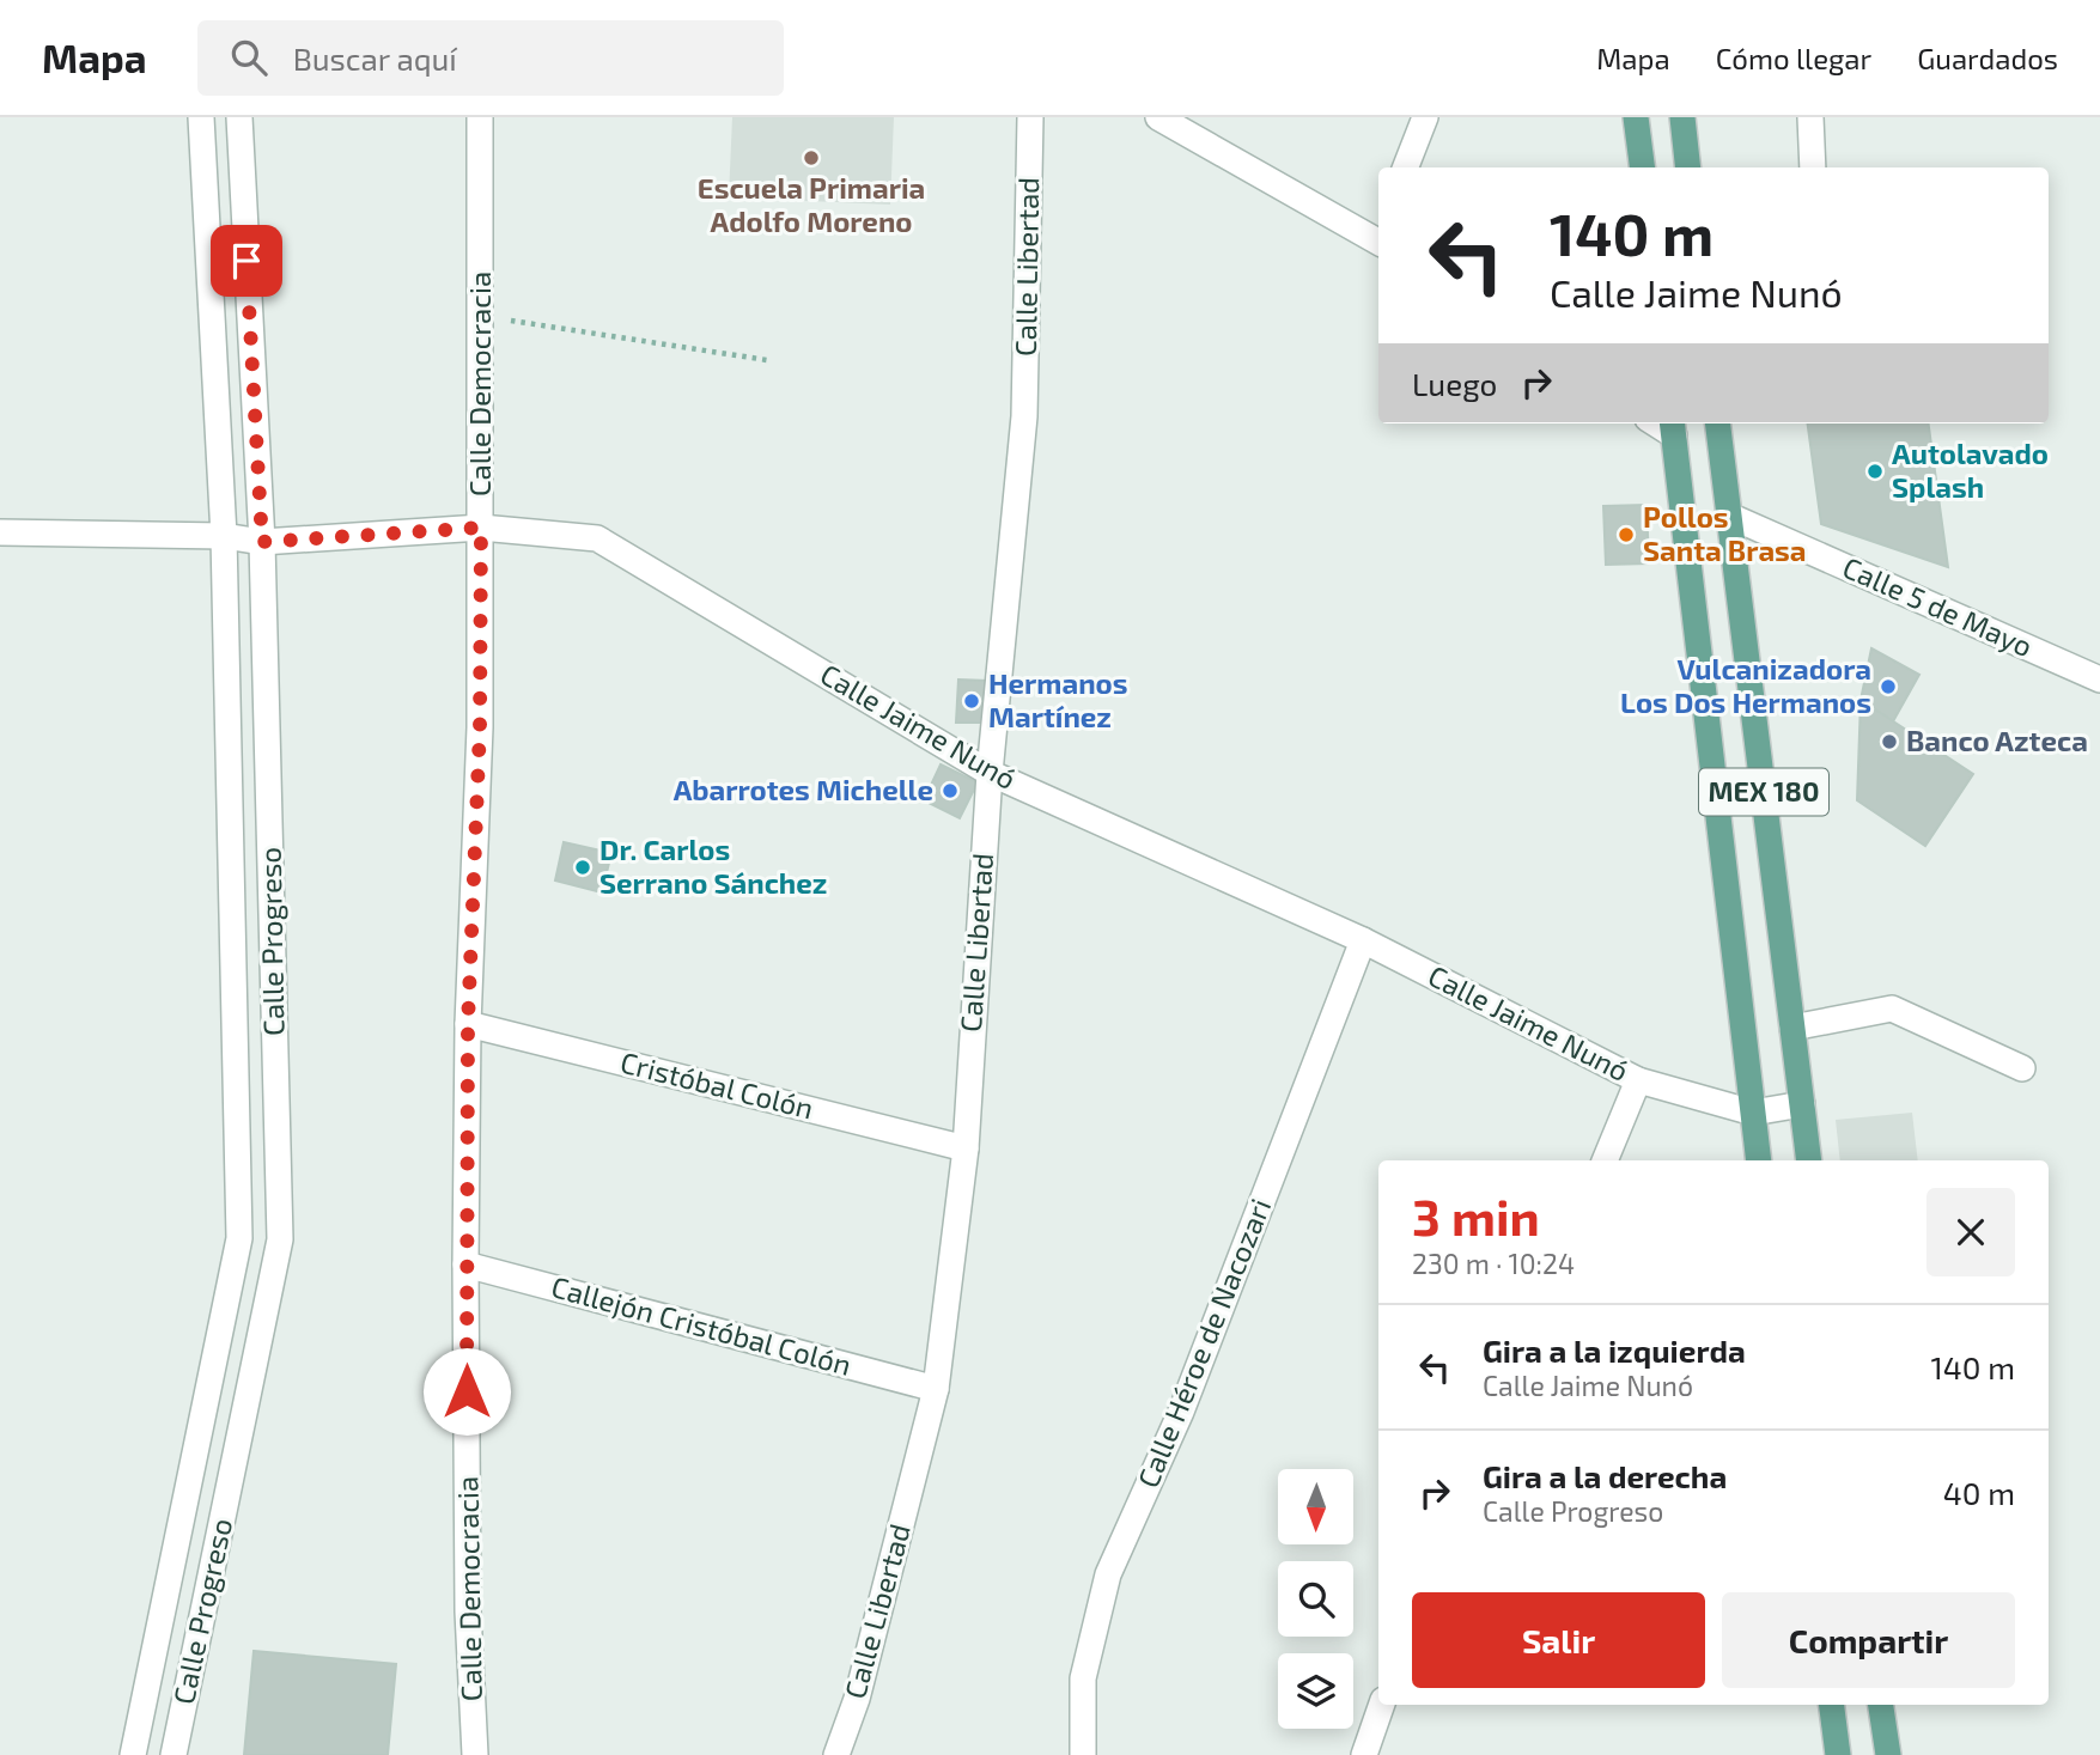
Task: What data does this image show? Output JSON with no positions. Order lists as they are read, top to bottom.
{
  "streets": {
    "main road": ["MEX 180"],
    "street": [
      "Calle Libertad",
      "Calle Democracia",
      "Calle 5 de Mayo",
      "Calle Jaime Nunó",
      "Calle Progreso",
      "Cristóbal Colón",
      "Callejón Cristóbal Colón",
      "Calle Héroe de Nacozari"
    ]
  },
  "crossings": [
    ["Calle Libertad", "Calle Jaime Nunó"],
    ["Calle Libertad", "Cristóbal Colón"],
    ["Calle Libertad", "Callejón Cristóbal Colón"],
    ["Calle Democracia", "Calle Jaime Nunó"],
    ["Calle Democracia", "Cristóbal Colón"],
    ["Calle Democracia", "Callejón Cristóbal Colón"],
    ["Calle 5 de Mayo", "MEX 180"],
    ["Calle Jaime Nunó", "MEX 180"],
    ["Calle Jaime Nunó", "Calle Progreso"],
    ["Calle Jaime Nunó", "Calle Héroe de Nacozari"]
  ],
  "places": [
    "Escuela Primaria Adolfo Moreno",
    "Autolavado Splash",
    "Pollos Santa Brasa",
    "Vulcanizadora Los Dos Hermanos",
    "Hermanos Martínez",
    "Banco Azteca",
    "Abarrotes Michelle",
    "Dr. Carlos Serrano Sánchez"
  ],
  "north": "bottom",
  "page": {
    "header": "Mapa",
    "search": "Buscar aquí",
    "nav": ["Mapa", "Cómo llegar", "Guardados"],
    "turn": ["140 m", "Calle Jaime Nunó"],
    "then": "Luego",
    "heading": ["3 min", "230 m · 10:24"],
    "list": [
      {
        "name": "Gira a la izquierda",
        "note": "Calle Jaime Nunó",
        "value": "140 m"
      },
      {
        "name": "Gira a la derecha",
        "note": "Calle Progreso",
        "value": "40 m"
      }
    ],
    "buttons": ["Salir", "Compartir"]
  }
}
